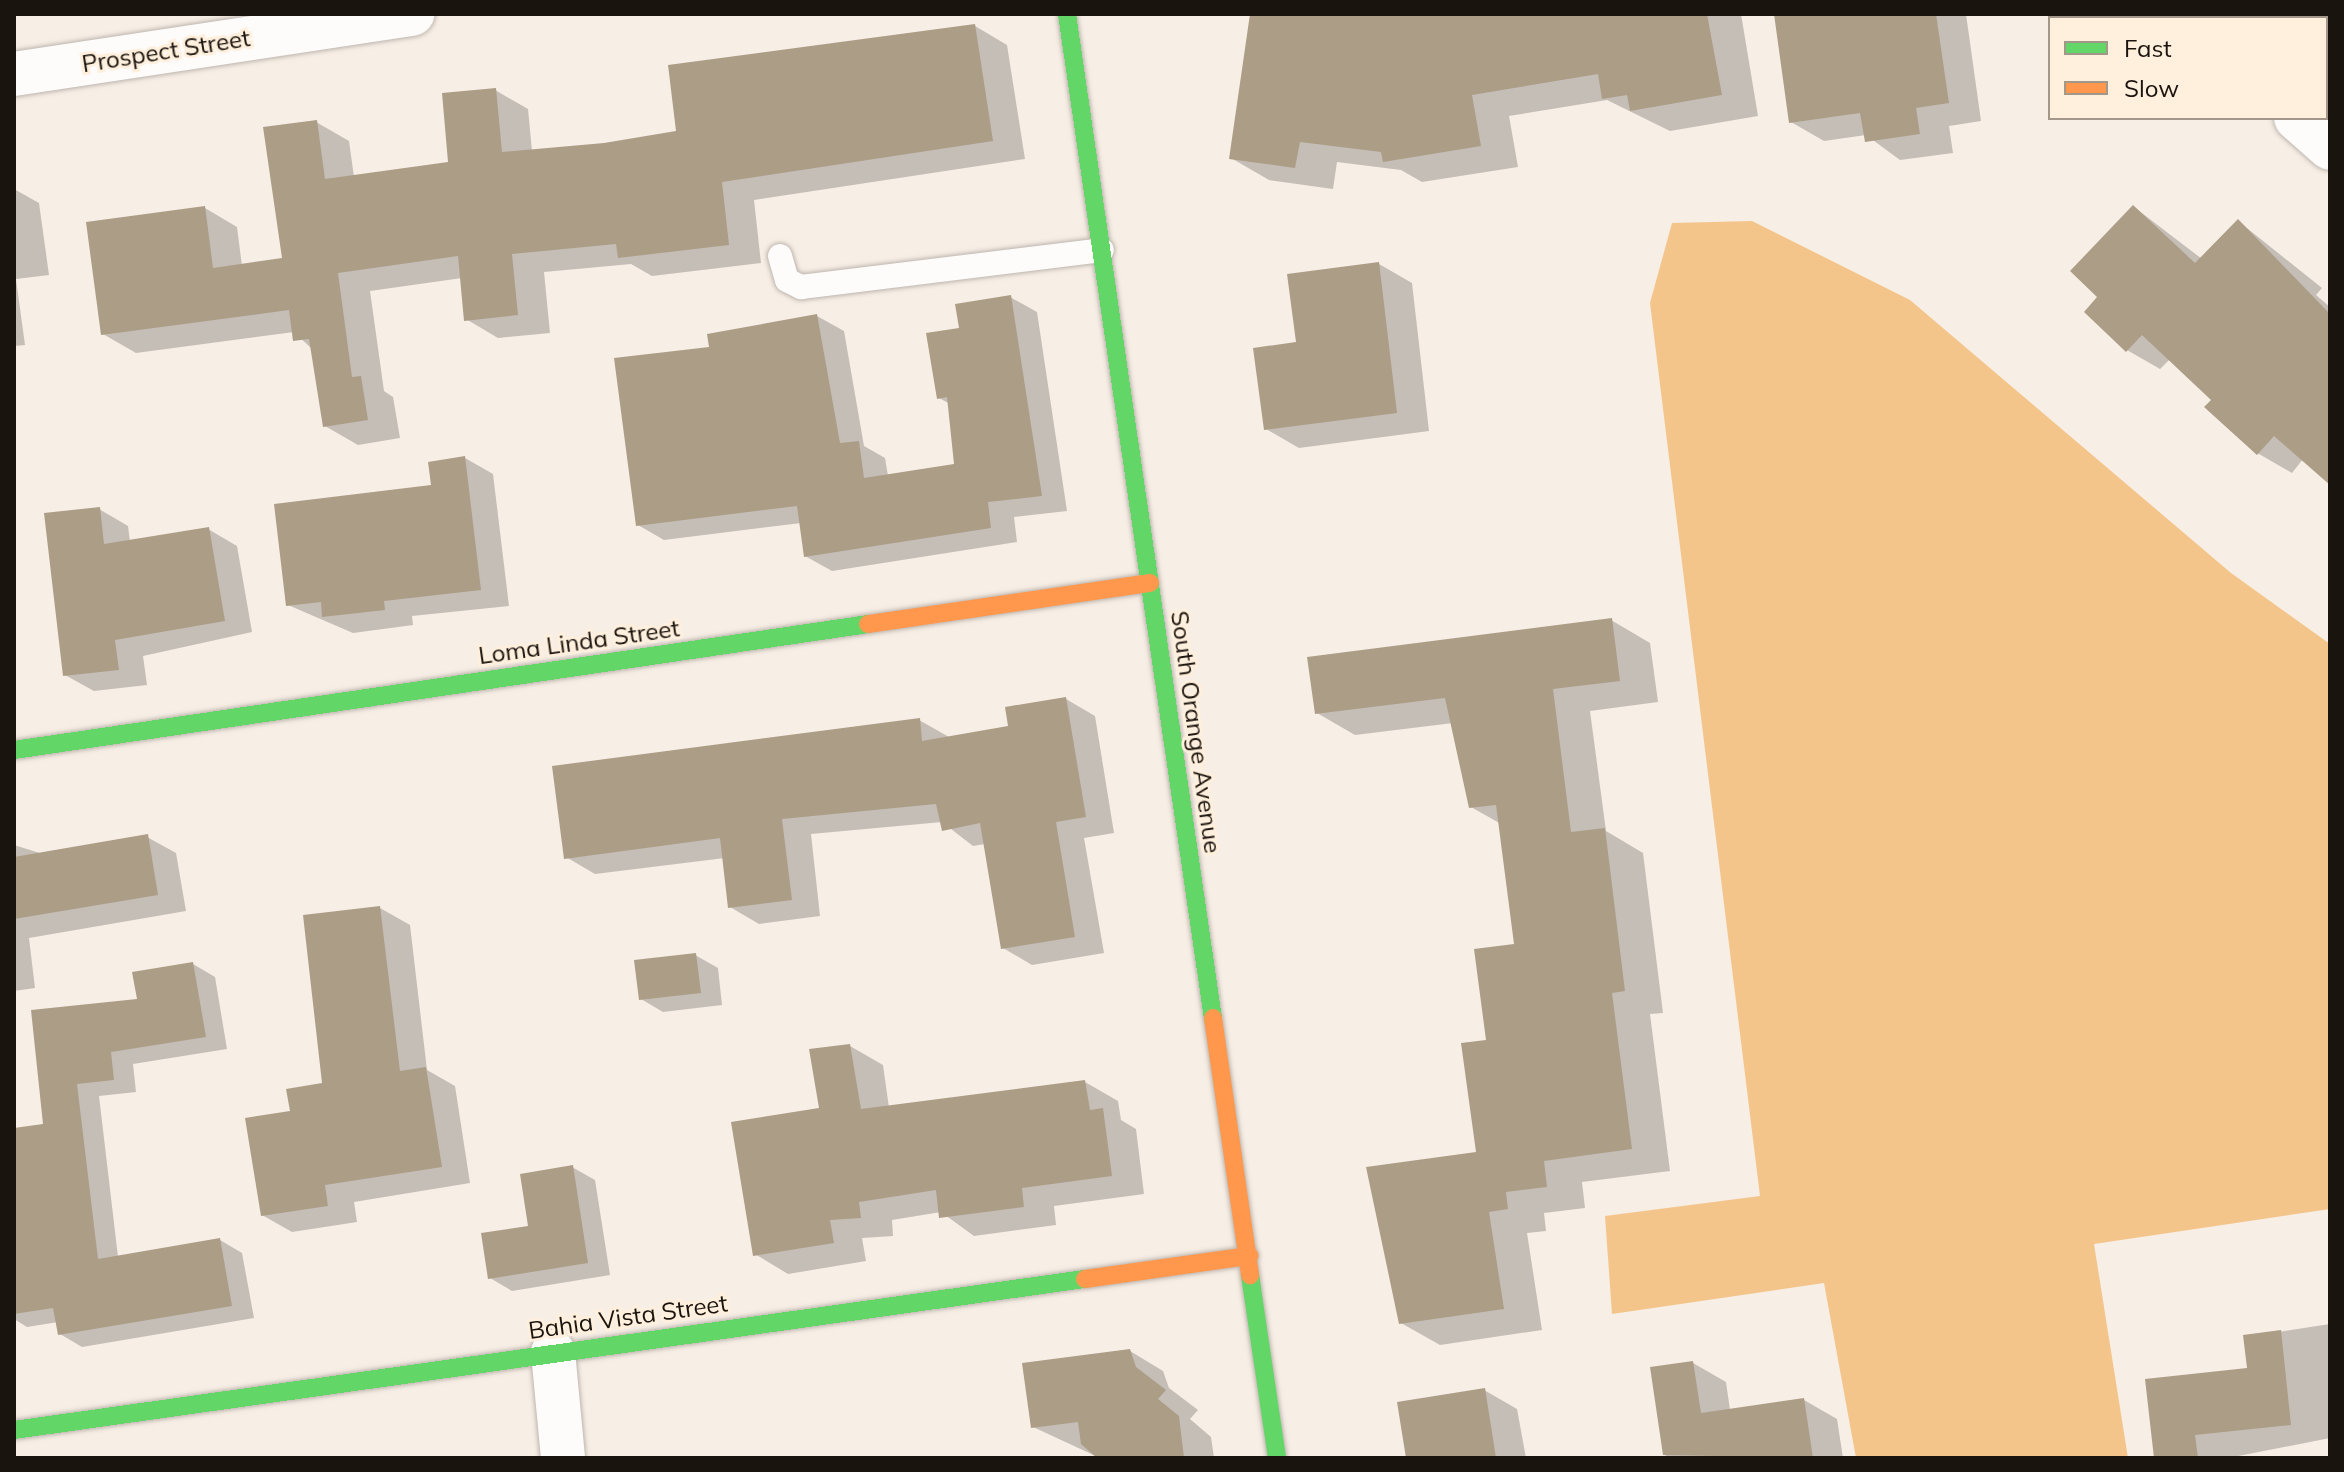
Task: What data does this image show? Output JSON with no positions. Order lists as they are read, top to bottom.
{
  "streets": {
    "street": [
      "Prospect Street",
      "Loma Linda Street",
      "South Orange Avenue",
      "Bahia Vista Street"
    ]
  },
  "crossings": [
    ["Loma Linda Street", "South Orange Avenue"],
    ["South Orange Avenue", "Bahia Vista Street"]
  ],
  "legend": ["Fast", "Slow"]
}
